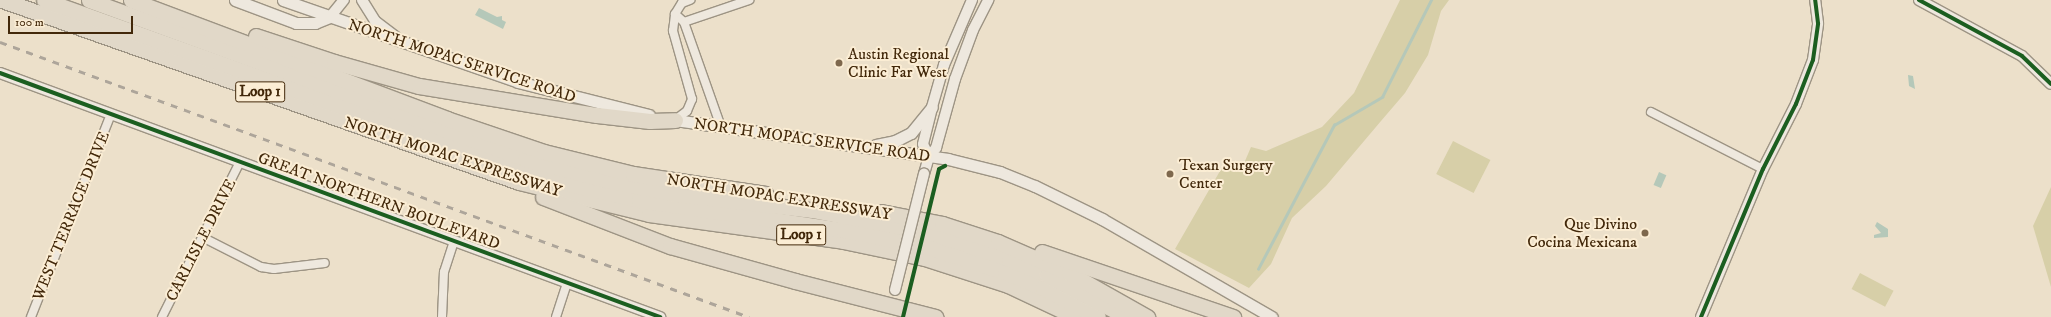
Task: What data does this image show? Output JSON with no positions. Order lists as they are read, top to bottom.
{
  "streets": {
    "highway": ["Loop 1", "NORTH MOPAC EXPRESSWAY"],
    "main road": ["NORTH MOPAC SERVICE ROAD"],
    "street": ["GREAT NORTHERN BOULEVARD", "WEST TERRACE DRIVE", "CARLISLE DRIVE"]
  },
  "crossings": [
    ["GREAT NORTHERN BOULEVARD", "WEST TERRACE DRIVE"],
    ["GREAT NORTHERN BOULEVARD", "CARLISLE DRIVE"]
  ],
  "places": ["Austin Regional Clinic Far West", "Texan Surgery Center", "Que Divino Cocina Mexicana"],
  "scale_bar": "100 m"
}
